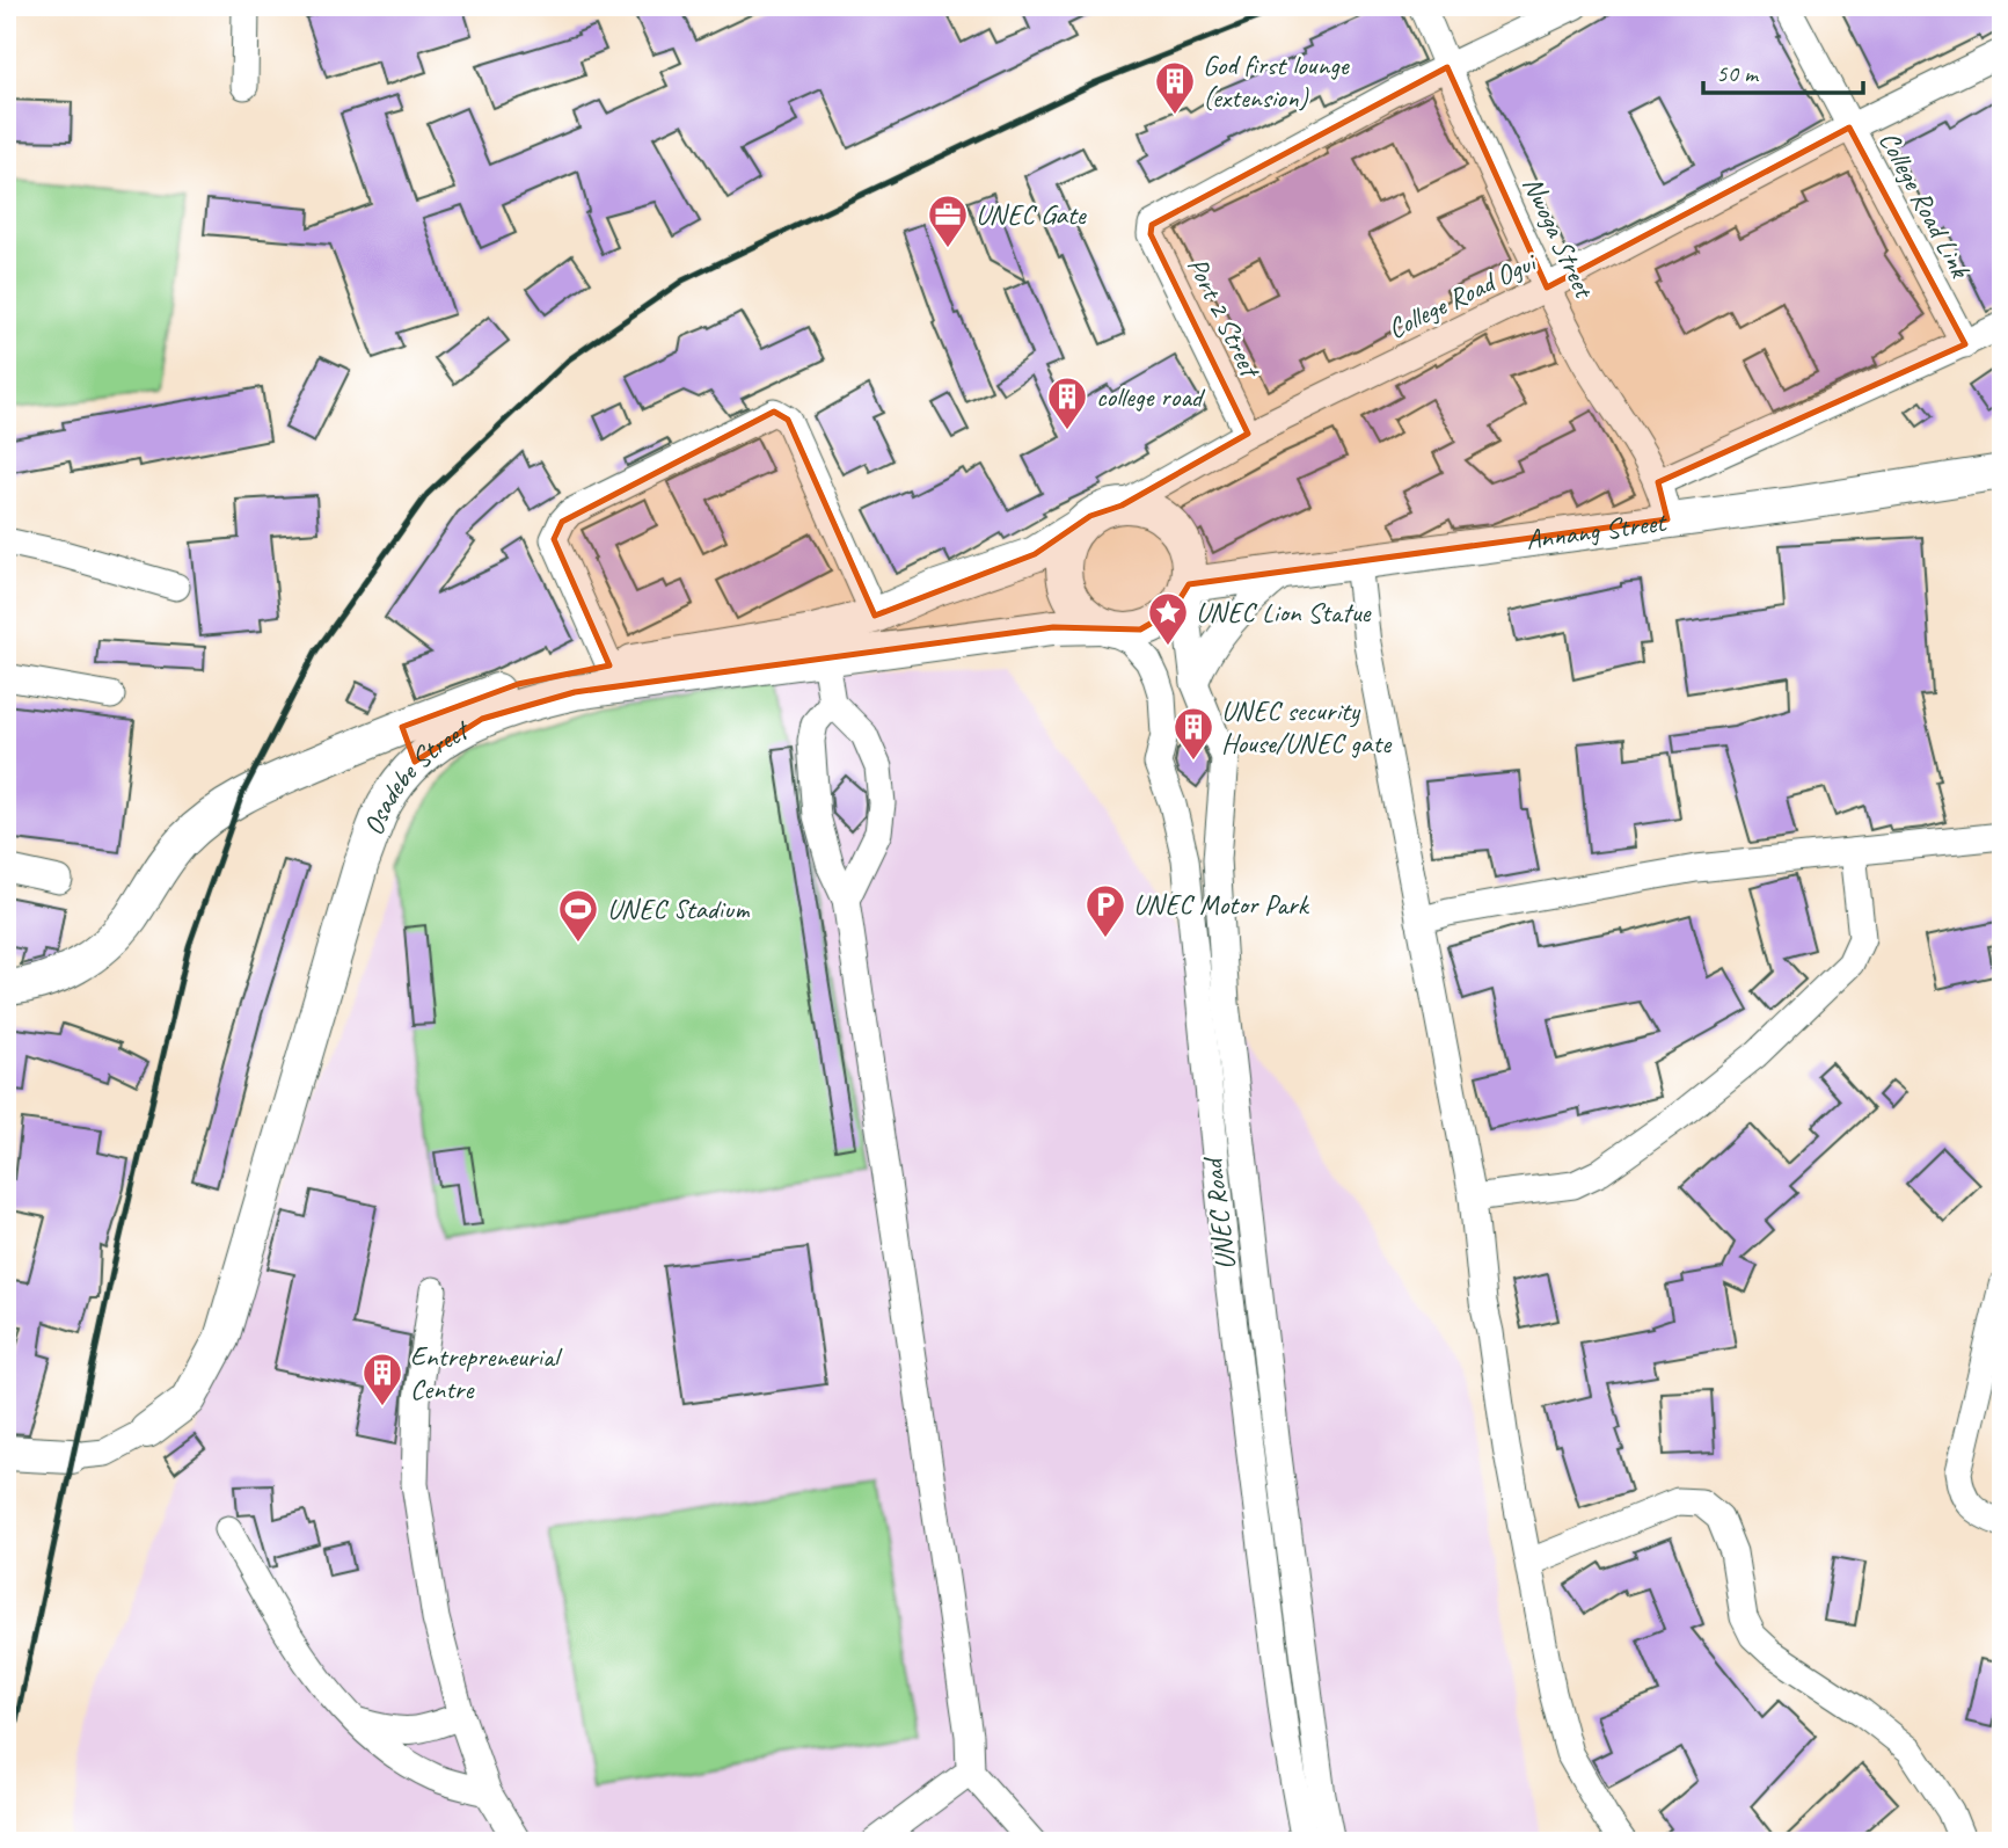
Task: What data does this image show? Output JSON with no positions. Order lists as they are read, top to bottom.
{
  "streets": {
    "main road": ["Annang Street", "Osadebe Street"],
    "street": [
      "College Road Link",
      "Nwoga Street",
      "College Road Ogui",
      "Port 2 Street",
      "UNEC Road"
    ]
  },
  "crossings": [
    ["College Road Link", "College Road Ogui"],
    ["Nwoga Street", "College Road Ogui"],
    ["Nwoga Street", "Port 2 Street"],
    ["Nwoga Street", "Annang Street"],
    ["College Road Ogui", "Port 2 Street"],
    ["College Road Ogui", "Annang Street"],
    ["College Road Ogui", "Osadebe Street"],
    ["College Road Ogui", "UNEC Road"],
    ["Annang Street", "Osadebe Street"],
    ["Annang Street", "UNEC Road"],
    ["Osadebe Street", "UNEC Road"]
  ],
  "places": {
    "building": [
      "God first lounge (extension)",
      "college road",
      "UNEC security House/UNEC gate",
      "Entrepreneurial Centre"
    ],
    "office": ["UNEC Gate"],
    "place": ["UNEC Lion Statue"],
    "parking": ["UNEC Motor Park"],
    "sports": ["UNEC Stadium"]
  },
  "scale_bar": "50 m"
}
